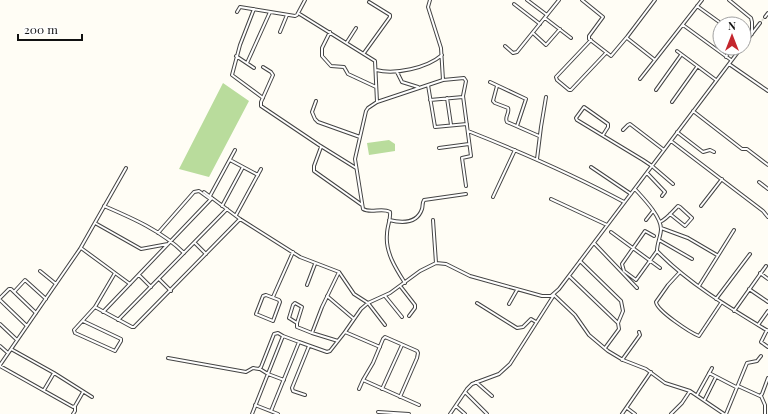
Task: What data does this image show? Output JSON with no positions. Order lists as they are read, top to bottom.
{
  "scale_bar": "200 m",
  "north": "top"
}
